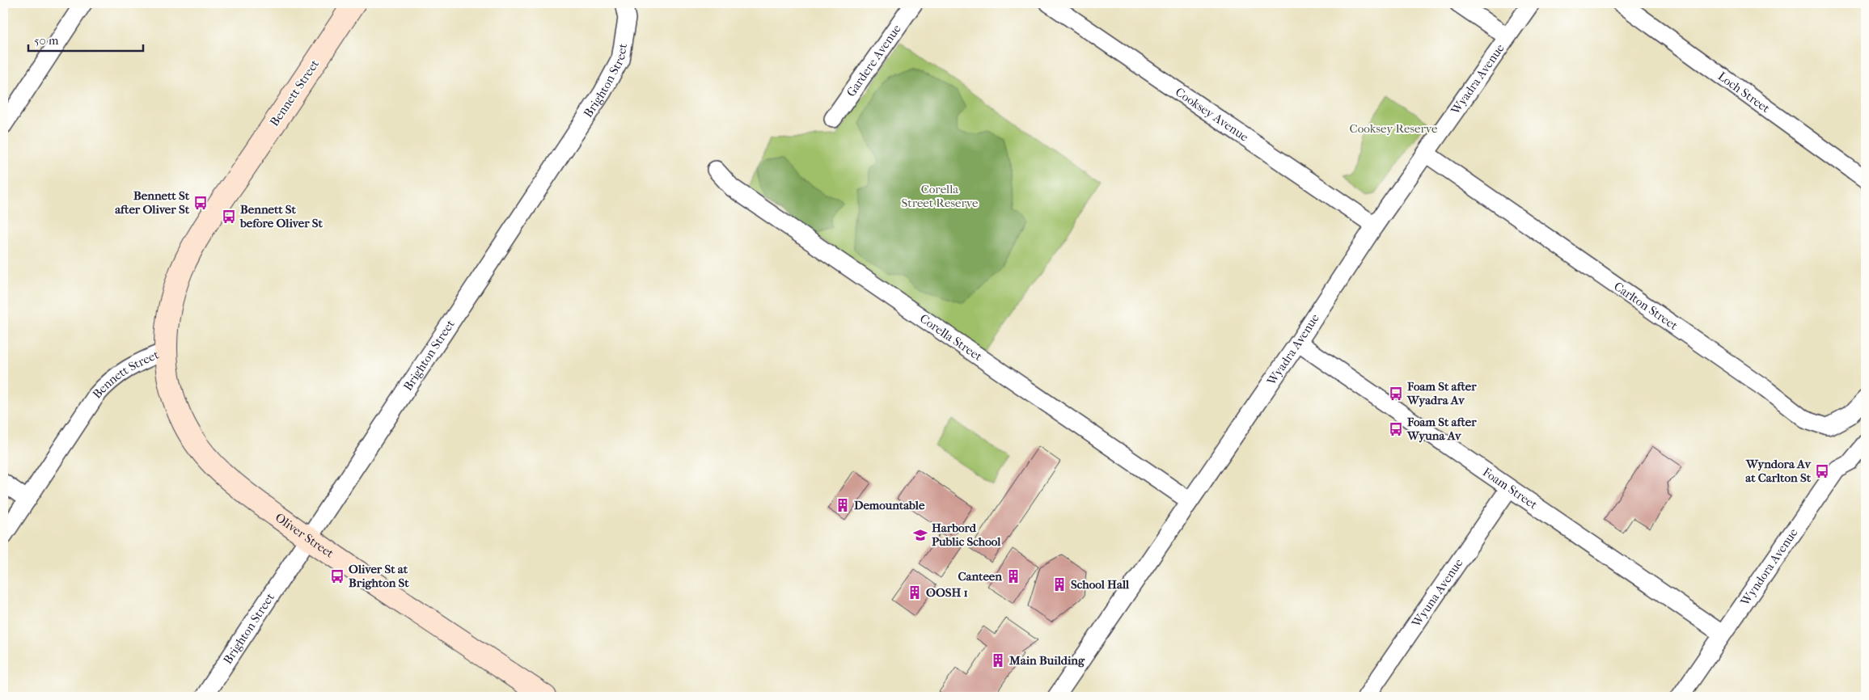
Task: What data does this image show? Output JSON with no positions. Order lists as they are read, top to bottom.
{
  "streets": {
    "main road": ["Bennett Street", "Oliver Street"],
    "street": [
      "Gardere Avenue",
      "Brighton Street",
      "Wyadra Avenue",
      "Loch Street",
      "Cooksey Avenue",
      "Carlton Street",
      "Corella Street",
      "Foam Street",
      "Wyndora Avenue",
      "Wyuna Avenue"
    ]
  },
  "crossings": [
    ["Brighton Street", "Oliver Street"],
    ["Wyadra Avenue", "Cooksey Avenue"],
    ["Wyadra Avenue", "Carlton Street"],
    ["Wyadra Avenue", "Corella Street"],
    ["Wyadra Avenue", "Foam Street"],
    ["Bennett Street", "Oliver Street"],
    ["Foam Street", "Wyndora Avenue"],
    ["Foam Street", "Wyuna Avenue"]
  ],
  "parks": ["Cooksey Reserve", "Corella Street Reserve"],
  "places": {
    "bus stop": [
      "Bennett St after Oliver St",
      "Bennett St before Oliver St",
      "Foam St after Wyadra Av",
      "Foam St after Wyuna Av",
      "Wyndora Av at Carlton St",
      "Oliver St at Brighton St"
    ],
    "building": [
      "Demountable",
      "Canteen",
      "School Hall",
      "OOSH 1",
      "Main Building"
    ],
    "school or university": ["Harbord Public School"]
  },
  "scale_bar": "50 m"
}
